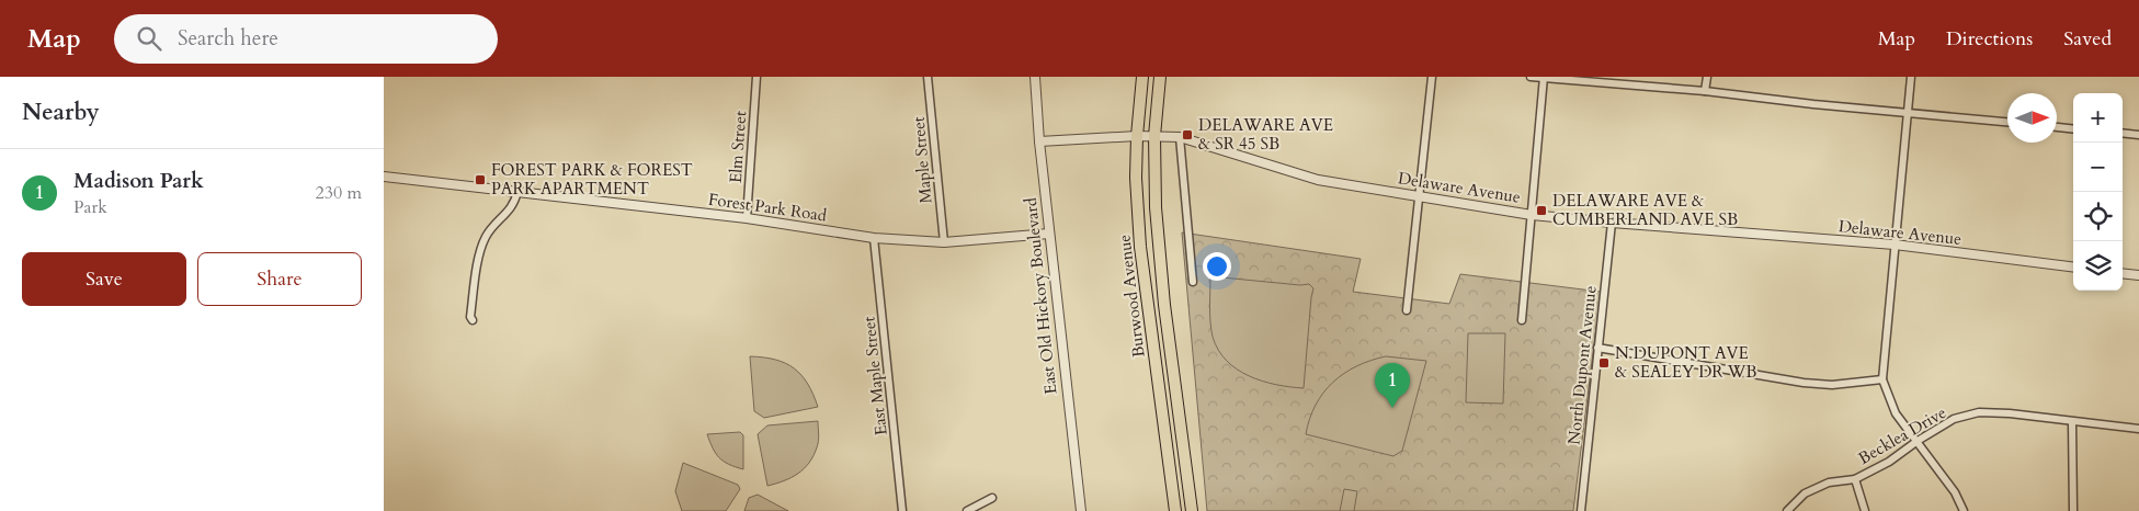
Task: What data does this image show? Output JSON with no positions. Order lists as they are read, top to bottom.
{
  "streets": {
    "main road": ["Burwood Avenue"],
    "street": [
      "Elm Street",
      "Maple Street",
      "Delaware Avenue",
      "Forest Park Road",
      "East Old Hickory Boulevard",
      "North Dupont Avenue",
      "East Maple Street",
      "Becklea Drive"
    ]
  },
  "crossings": [
    ["Elm Street", "Forest Park Road"],
    ["Maple Street", "Forest Park Road"],
    ["Delaware Avenue", "East Old Hickory Boulevard"],
    ["Delaware Avenue", "Burwood Avenue"],
    ["Delaware Avenue", "North Dupont Avenue"],
    ["Forest Park Road", "East Old Hickory Boulevard"],
    ["Forest Park Road", "East Maple Street"]
  ],
  "places": {
    "transit": [
      "DELAWARE AVE & SR 45 SB",
      "FOREST PARK & FOREST PARK APARTMENT",
      "DELAWARE AVE & CUMBERLAND AVE SB",
      "N DUPONT AVE & SEALEY DR WB"
    ]
  },
  "north": "right",
  "page": {
    "header": "Map",
    "search": "Search here",
    "nav": ["Map", "Directions", "Saved"],
    "heading": "Nearby",
    "map_buttons": ["+", "−"],
    "list": [
      {
        "mark": "1",
        "name": "Madison Park",
        "note": "Park",
        "value": "230 m"
      }
    ],
    "buttons": ["Save", "Share"],
    "pins": "1"
  }
}
